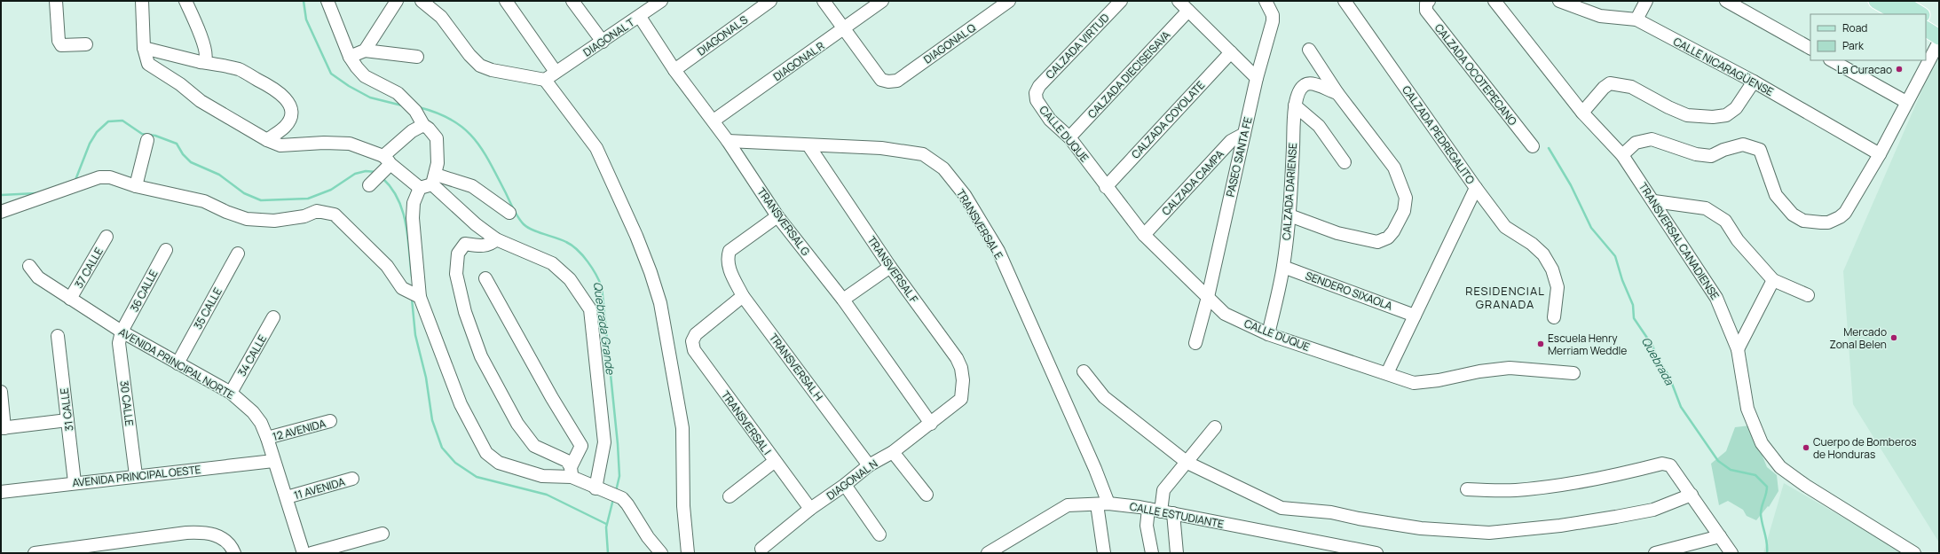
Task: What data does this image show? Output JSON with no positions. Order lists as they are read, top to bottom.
{
  "streets": {
    "street": [
      "DIAGONAL S",
      "DIAGONAL T",
      "DIAGONAL Q",
      "CALZADA VIRTUD",
      "DIAGONAL R",
      "CALLE NICARAGÜENSE",
      "CALZADA DIECISEISAVA",
      "CALZADA OCOTEPECANO",
      "CALZADA COYOLATE",
      "CALLE DUQUE",
      "CALZADA PEDREGALITO",
      "PASEO SANTA FE",
      "CALZADA CAMPA",
      "CALZADA DARIENSE",
      "TRANSVERSAL G",
      "TRANSVERSAL E",
      "TRANSVERSAL CANADIENSE",
      "37 CALLE",
      "TRANSVERSAL F",
      "36 CALLE",
      "SENDERO SIXAOLA",
      "35 CALLE",
      "34 CALLE",
      "AVENIDA PRINCIPAL NORTE",
      "TRANSVERSAL H",
      "30 CALLE",
      "31 CALLE",
      "TRANSVERSAL I",
      "12 AVENIDA",
      "AVENIDA PRINCIPAL OESTE",
      "DIAGONAL N",
      "11 AVENIDA",
      "CALLE ESTUDIANTE"
    ]
  },
  "crossings": [
    ["DIAGONAL S", "TRANSVERSAL G"],
    ["DIAGONAL T", "TRANSVERSAL G"],
    ["DIAGONAL Q", "DIAGONAL R"],
    ["CALZADA VIRTUD", "CALLE DUQUE"],
    ["DIAGONAL R", "TRANSVERSAL G"],
    ["CALZADA DIECISEISAVA", "CALLE DUQUE"],
    ["CALZADA COYOLATE", "CALLE DUQUE"],
    ["CALLE DUQUE", "CALZADA PEDREGALITO"],
    ["CALLE DUQUE", "PASEO SANTA FE"],
    ["CALLE DUQUE", "CALZADA CAMPA"],
    ["CALLE DUQUE", "CALZADA DARIENSE"],
    ["CALZADA PEDREGALITO", "SENDERO SIXAOLA"],
    ["PASEO SANTA FE", "CALZADA CAMPA"],
    ["CALZADA DARIENSE", "SENDERO SIXAOLA"],
    ["TRANSVERSAL G", "TRANSVERSAL E"],
    ["TRANSVERSAL G", "TRANSVERSAL H"],
    ["TRANSVERSAL G", "DIAGONAL N"],
    ["TRANSVERSAL E", "TRANSVERSAL F"],
    ["TRANSVERSAL E", "CALLE ESTUDIANTE"],
    ["37 CALLE", "AVENIDA PRINCIPAL NORTE"],
    ["TRANSVERSAL F", "DIAGONAL N"],
    ["36 CALLE", "AVENIDA PRINCIPAL NORTE"],
    ["36 CALLE", "30 CALLE"],
    ["35 CALLE", "AVENIDA PRINCIPAL NORTE"],
    ["34 CALLE", "AVENIDA PRINCIPAL NORTE"],
    ["AVENIDA PRINCIPAL NORTE", "30 CALLE"],
    ["AVENIDA PRINCIPAL NORTE", "12 AVENIDA"],
    ["AVENIDA PRINCIPAL NORTE", "AVENIDA PRINCIPAL OESTE"],
    ["AVENIDA PRINCIPAL NORTE", "11 AVENIDA"],
    ["TRANSVERSAL H", "TRANSVERSAL I"],
    ["TRANSVERSAL H", "DIAGONAL N"],
    ["30 CALLE", "AVENIDA PRINCIPAL OESTE"],
    ["31 CALLE", "AVENIDA PRINCIPAL OESTE"],
    ["TRANSVERSAL I", "DIAGONAL N"]
  ],
  "districts": ["RESIDENCIAL GRANADA"],
  "water": ["Quebrada Grande", "Quebrada"],
  "places": [
    "La Curacao",
    "Mercado Zonal Belen",
    "Escuela Henry Merriam Weddle",
    "Cuerpo de Bomberos de Honduras"
  ],
  "legend": ["Road", "Park"]
}
